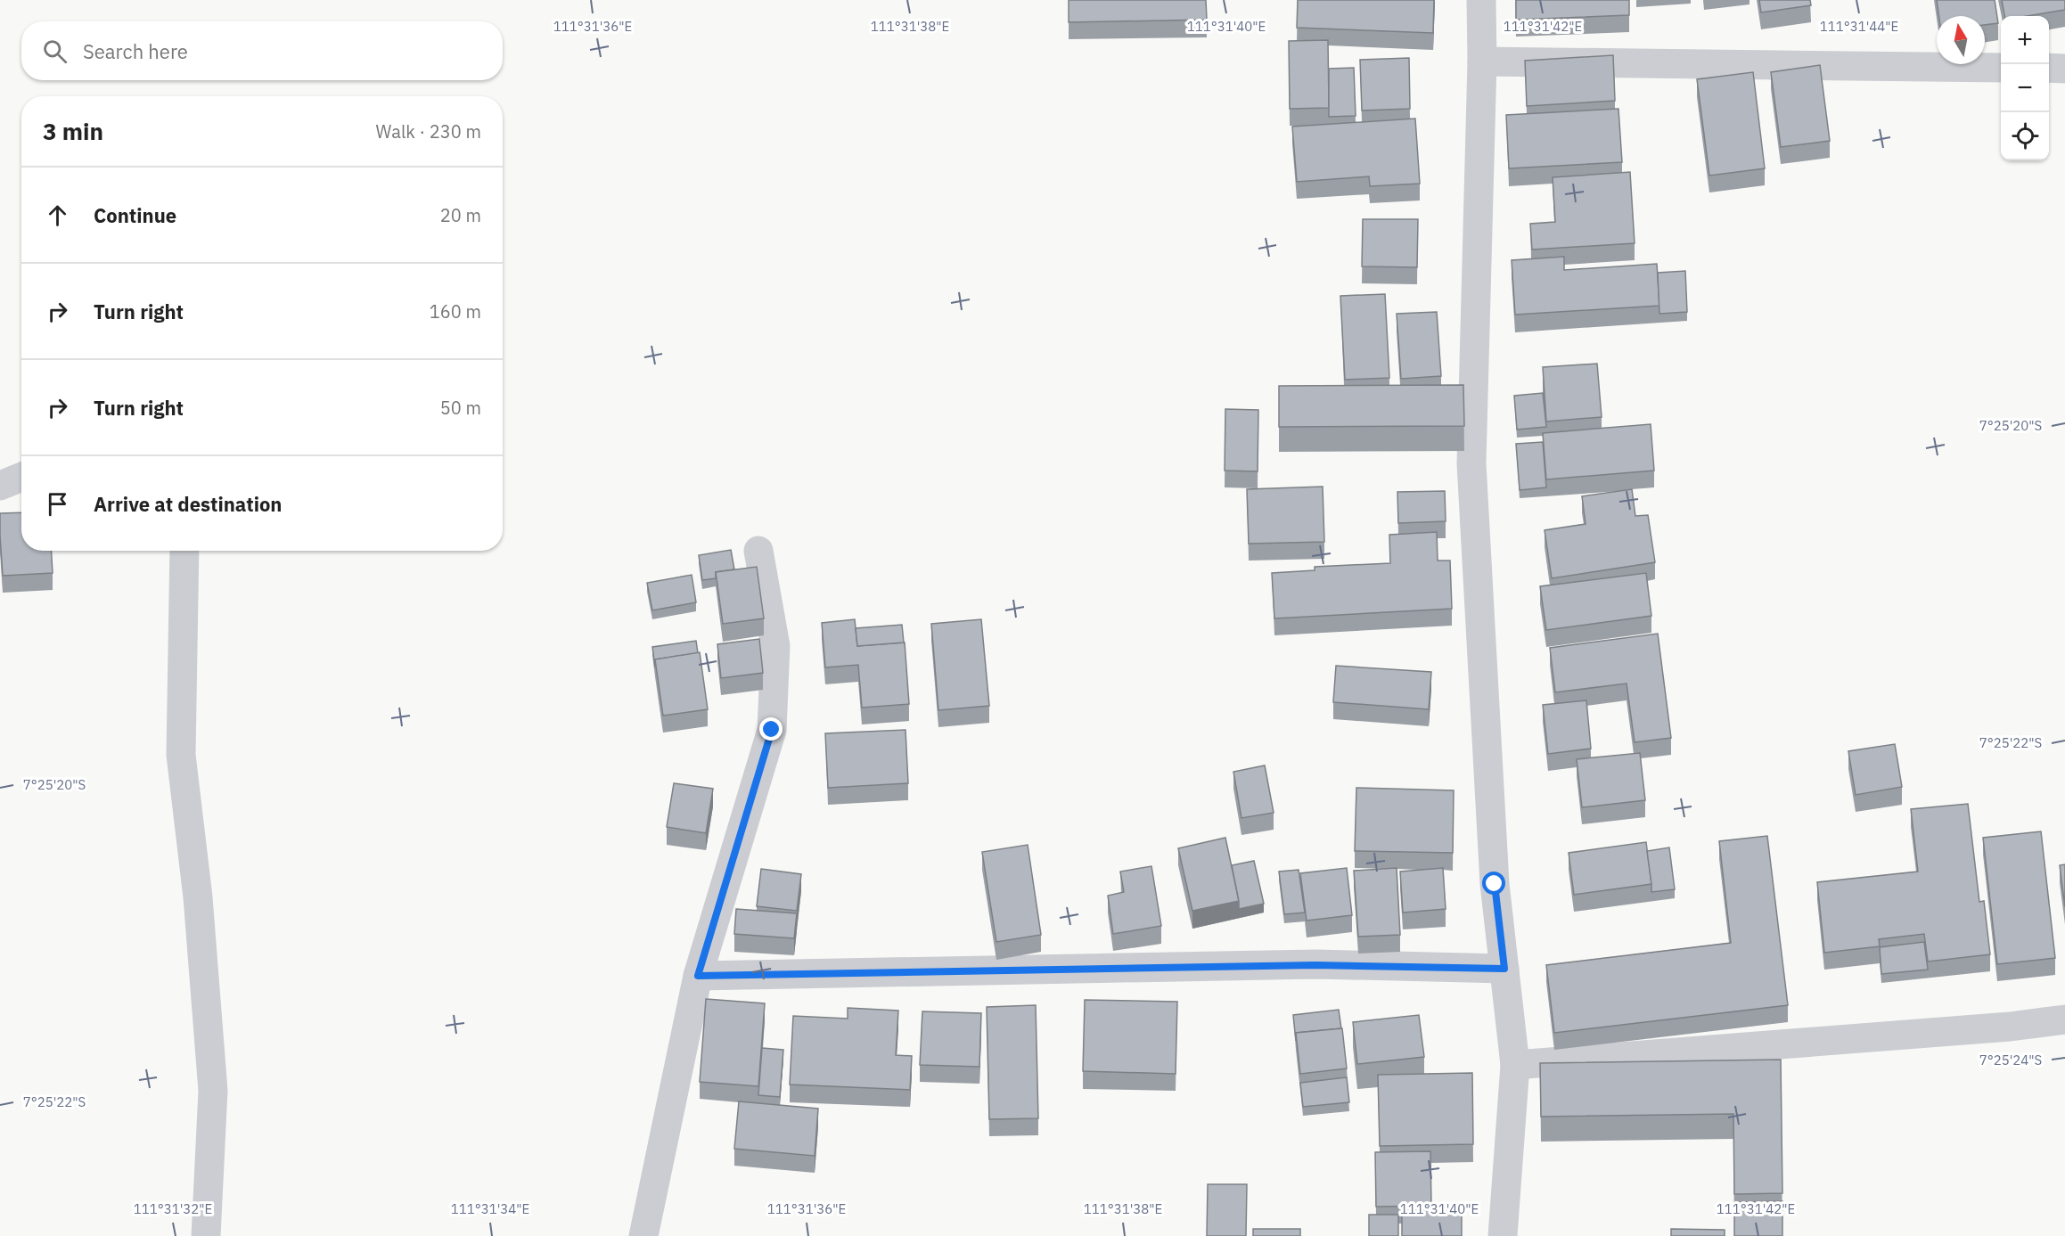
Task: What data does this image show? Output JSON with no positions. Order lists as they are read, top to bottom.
{
  "north": "top",
  "page": {
    "map_buttons": ["+", "−"],
    "search": "Search here",
    "heading": ["3 min", "Walk · 230 m"],
    "list": [
      ["Continue", "20 m"],
      ["Turn right", "160 m"],
      ["Turn right", "50 m"],
      "Arrive at destination"
    ]
  },
  "coordinates": [
    "111°31'36\"E",
    "111°31'38\"E",
    "111°31'40\"E",
    "111°31'42\"E",
    "111°31'44\"E",
    "7°25'20\"S",
    "7°25'22\"S",
    "7°25'24\"S",
    "111°31'32\"E",
    "111°31'34\"E"
  ]
}
